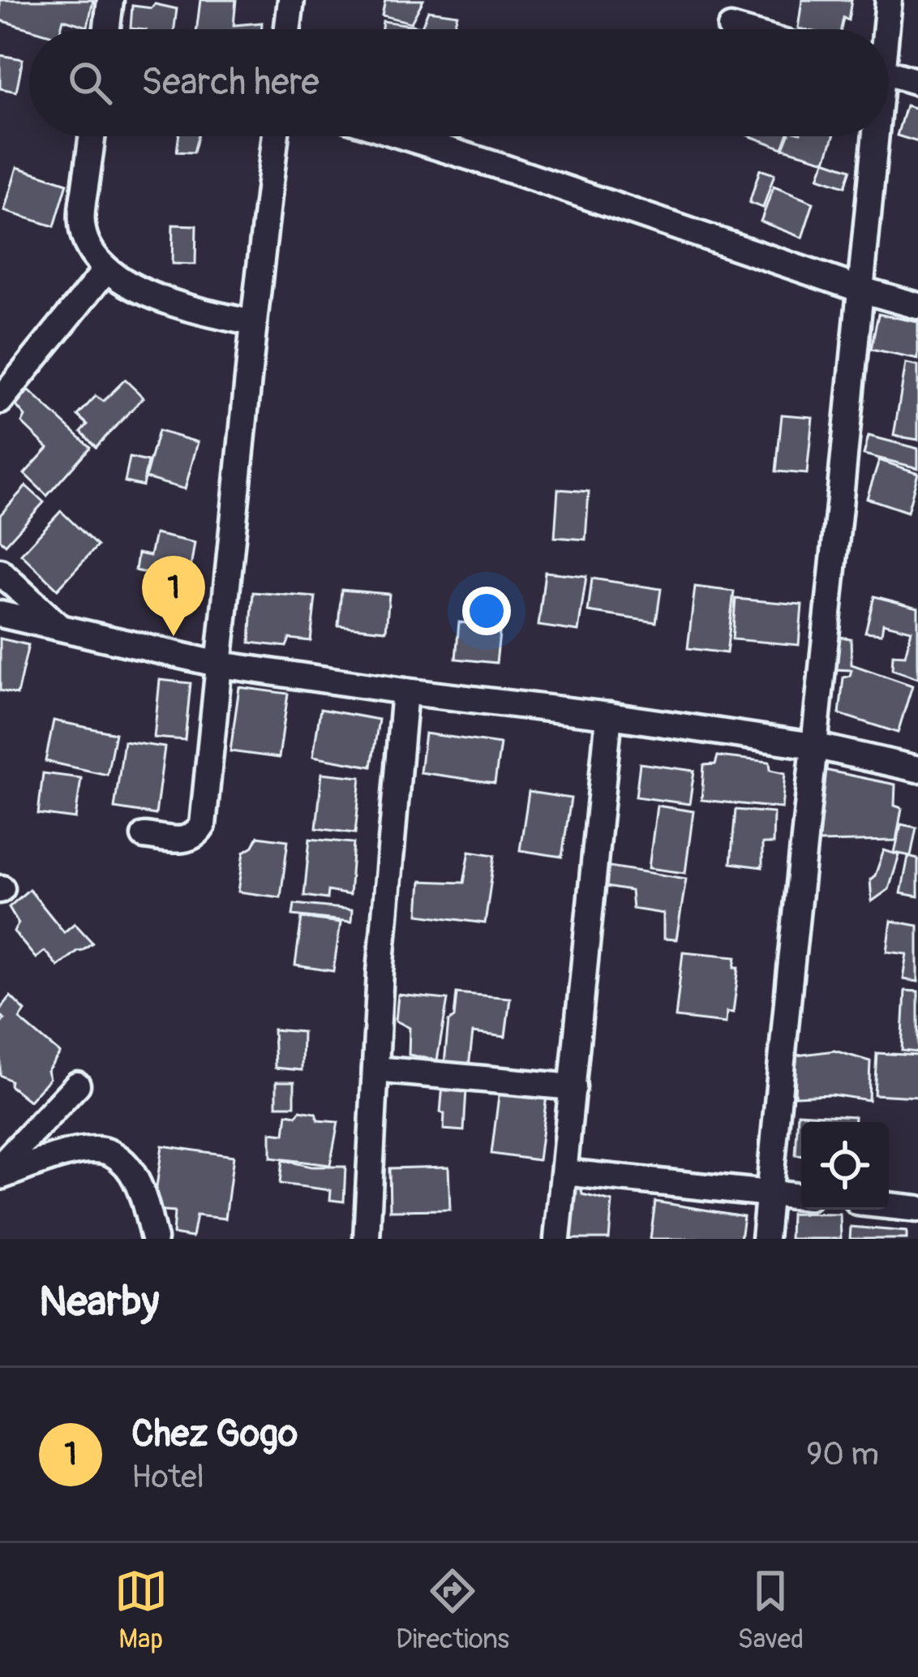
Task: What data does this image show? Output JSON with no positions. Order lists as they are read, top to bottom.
{
  "page": {
    "search": "Search here",
    "pins": "1",
    "heading": "Nearby",
    "list": [
      {
        "mark": "1",
        "name": "Chez Gogo",
        "note": "Hotel",
        "value": "90 m"
      }
    ],
    "nav": ["Map", "Directions", "Saved"]
  }
}
